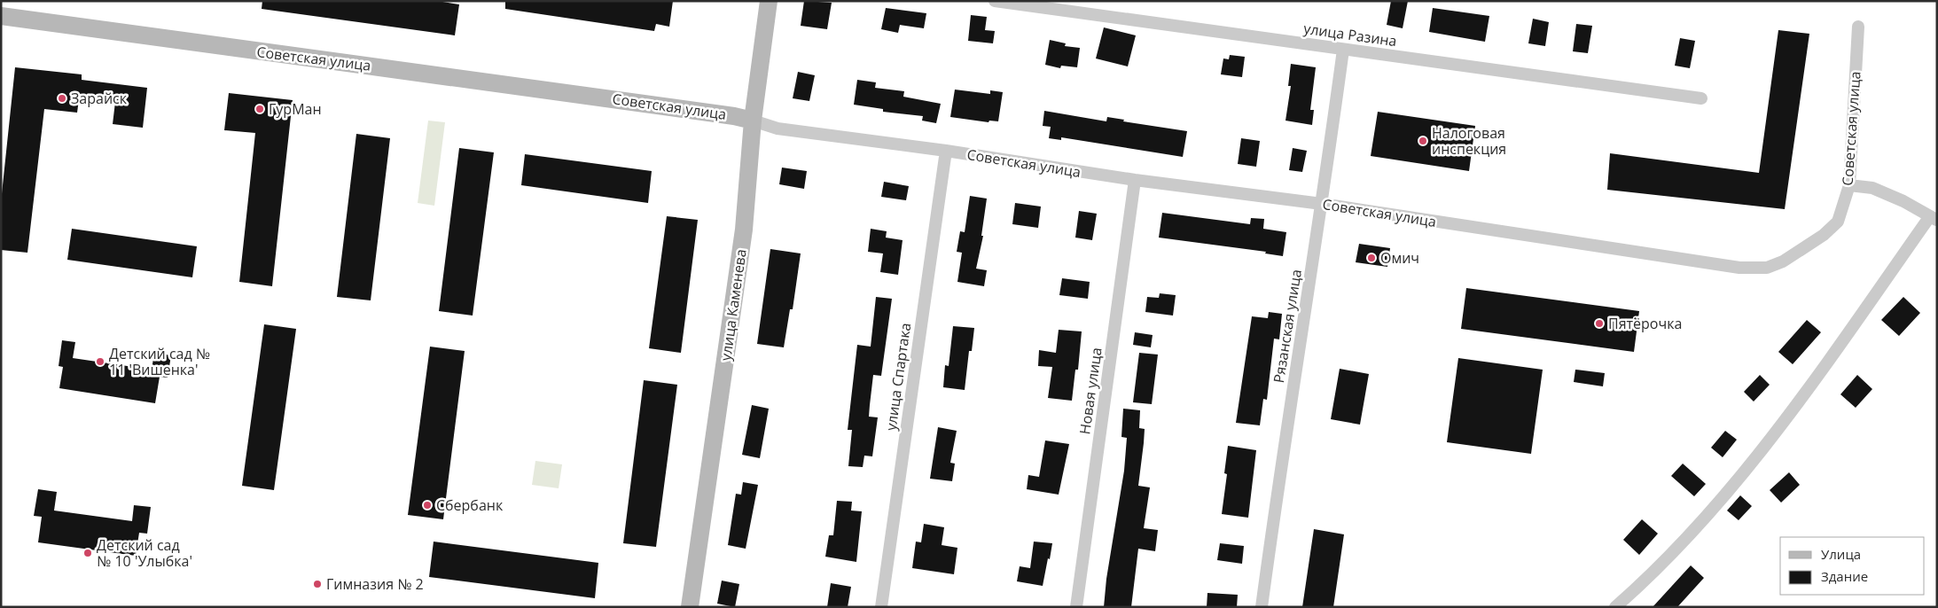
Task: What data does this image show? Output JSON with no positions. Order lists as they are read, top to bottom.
{
  "streets": {
    "street": [
      "улица Разина",
      "Советская улица",
      "улица Каменева",
      "Рязанская улица",
      "улица Спартака",
      "Новая улица"
    ]
  },
  "crossings": [
    ["улица Разина", "Рязанская улица"],
    ["Советская улица", "улица Каменева"],
    ["Советская улица", "Рязанская улица"],
    ["Советская улица", "улица Спартака"],
    ["Советская улица", "Новая улица"]
  ],
  "places": [
    "Зарайск",
    "ГурМан",
    "Налоговая инспекция",
    "Омич",
    "Пятёрочка",
    "Детский сад № 11 'Вишенка'",
    "Сбербанк",
    "Детский сад № 10 'Улыбка'",
    "Гимназия № 2"
  ],
  "legend": ["Улица", "Здание"]
}
